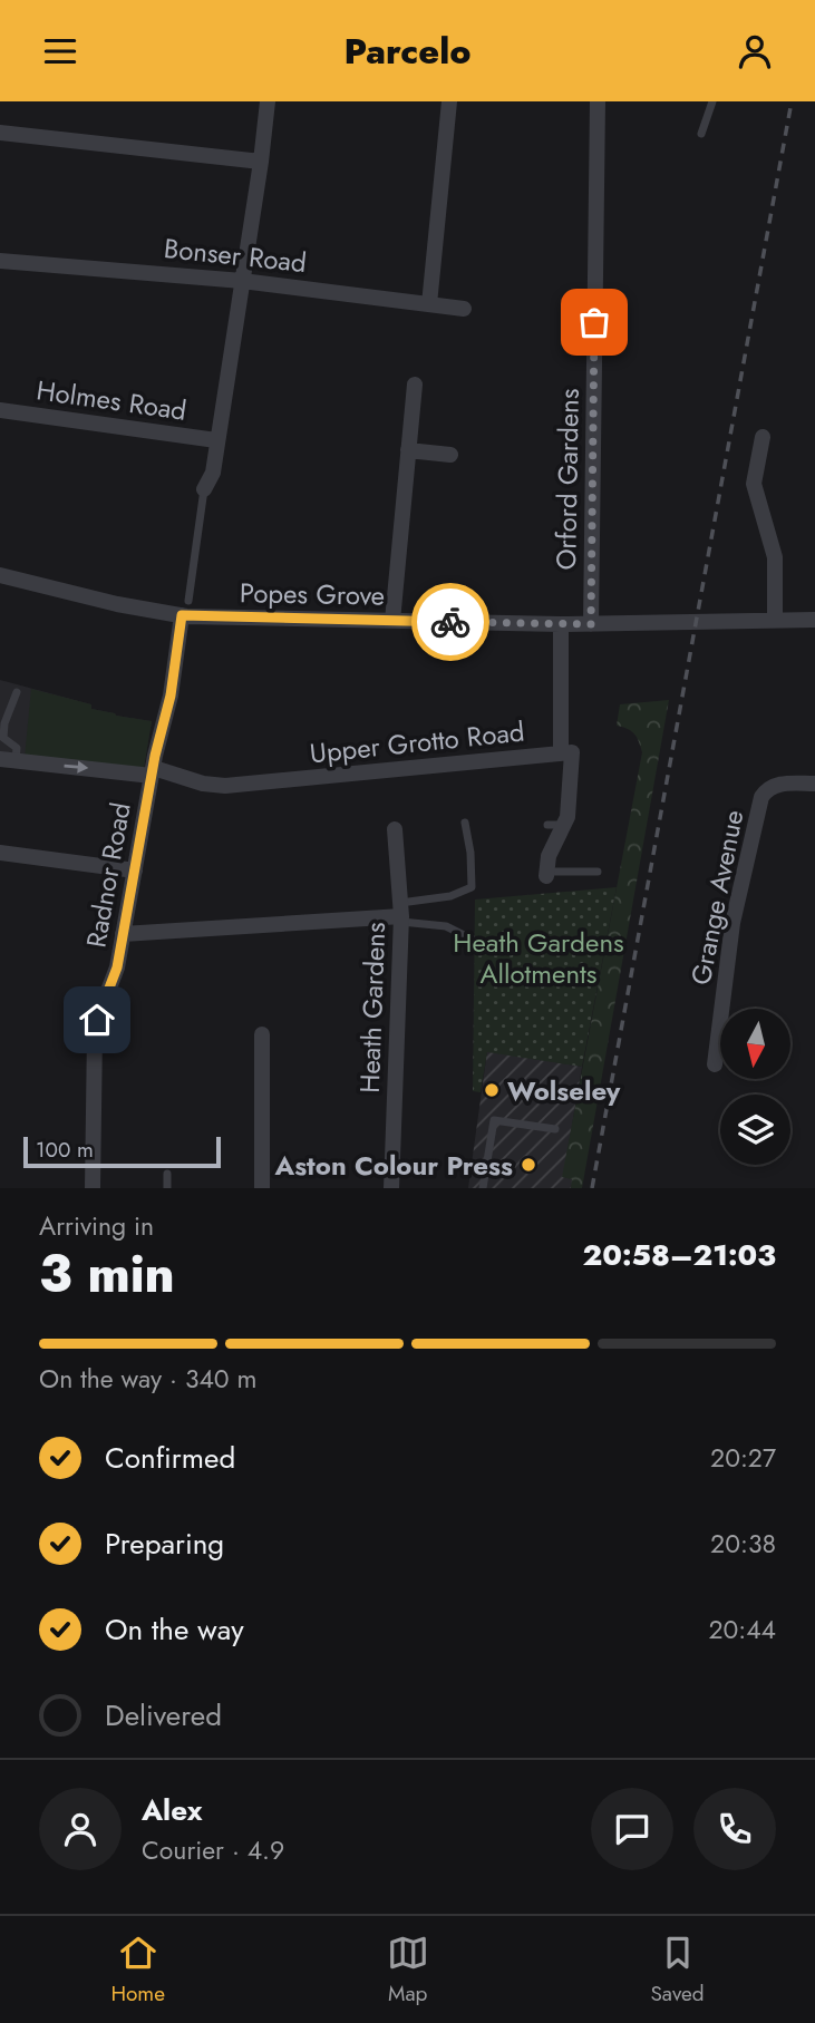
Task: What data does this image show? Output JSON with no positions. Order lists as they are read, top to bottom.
{
  "streets": {
    "street": [
      "Bonser Road",
      "Holmes Road",
      "Orford Gardens",
      "Popes Grove",
      "Upper Grotto Road",
      "Radnor Road",
      "Grange Avenue",
      "Heath Gardens"
    ]
  },
  "crossings": [
    ["Orford Gardens", "Popes Grove"],
    ["Popes Grove", "Upper Grotto Road"],
    ["Popes Grove", "Radnor Road"],
    ["Upper Grotto Road", "Radnor Road"]
  ],
  "parks": ["Heath Gardens Allotments"],
  "places": ["Wolseley", "Aston Colour Press"],
  "scale_bar": "100 m",
  "north": "bottom",
  "page": {
    "header": "Parcelo",
    "scale": "100 m",
    "heading": ["3 min", "Arriving in", "20:58–21:03"],
    "panel": ["Alex", "Courier · 4.9"],
    "bar": "On the way · 340 m",
    "list": [
      ["Confirmed", "20:27"],
      ["Preparing", "20:38"],
      ["On the way", "20:44"],
      "Delivered"
    ],
    "tabs": ["Home", "Map", "Saved"]
  }
}
